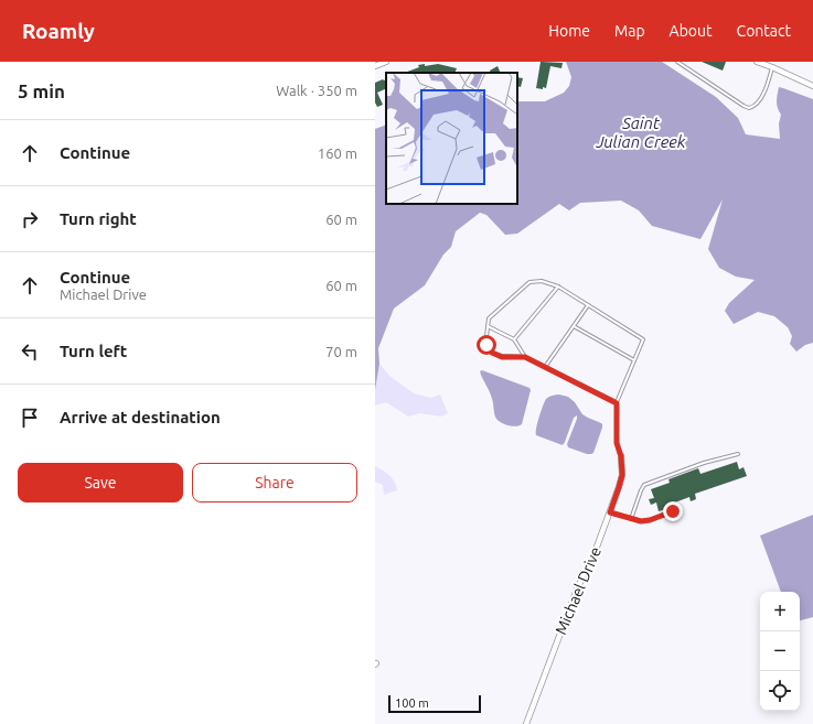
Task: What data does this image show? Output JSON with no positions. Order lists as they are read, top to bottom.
{
  "streets": {
    "street": ["Michael Drive"]
  },
  "water": ["Saint Julian Creek"],
  "scale_bar": "100 m",
  "page": {
    "header": "Roamly",
    "nav": [
      "Home",
      "Map",
      "About",
      "Contact"
    ],
    "heading": ["5 min", "Walk · 350 m"],
    "list": [
      ["Continue", "160 m"],
      ["Turn right", "60 m"],
      ["Continue", "Michael Drive", "60 m"],
      ["Turn left", "70 m"],
      "Arrive at destination"
    ],
    "buttons": ["Save", "Share"],
    "map_buttons": ["+", "−"],
    "scale": "100 m"
  }
}
